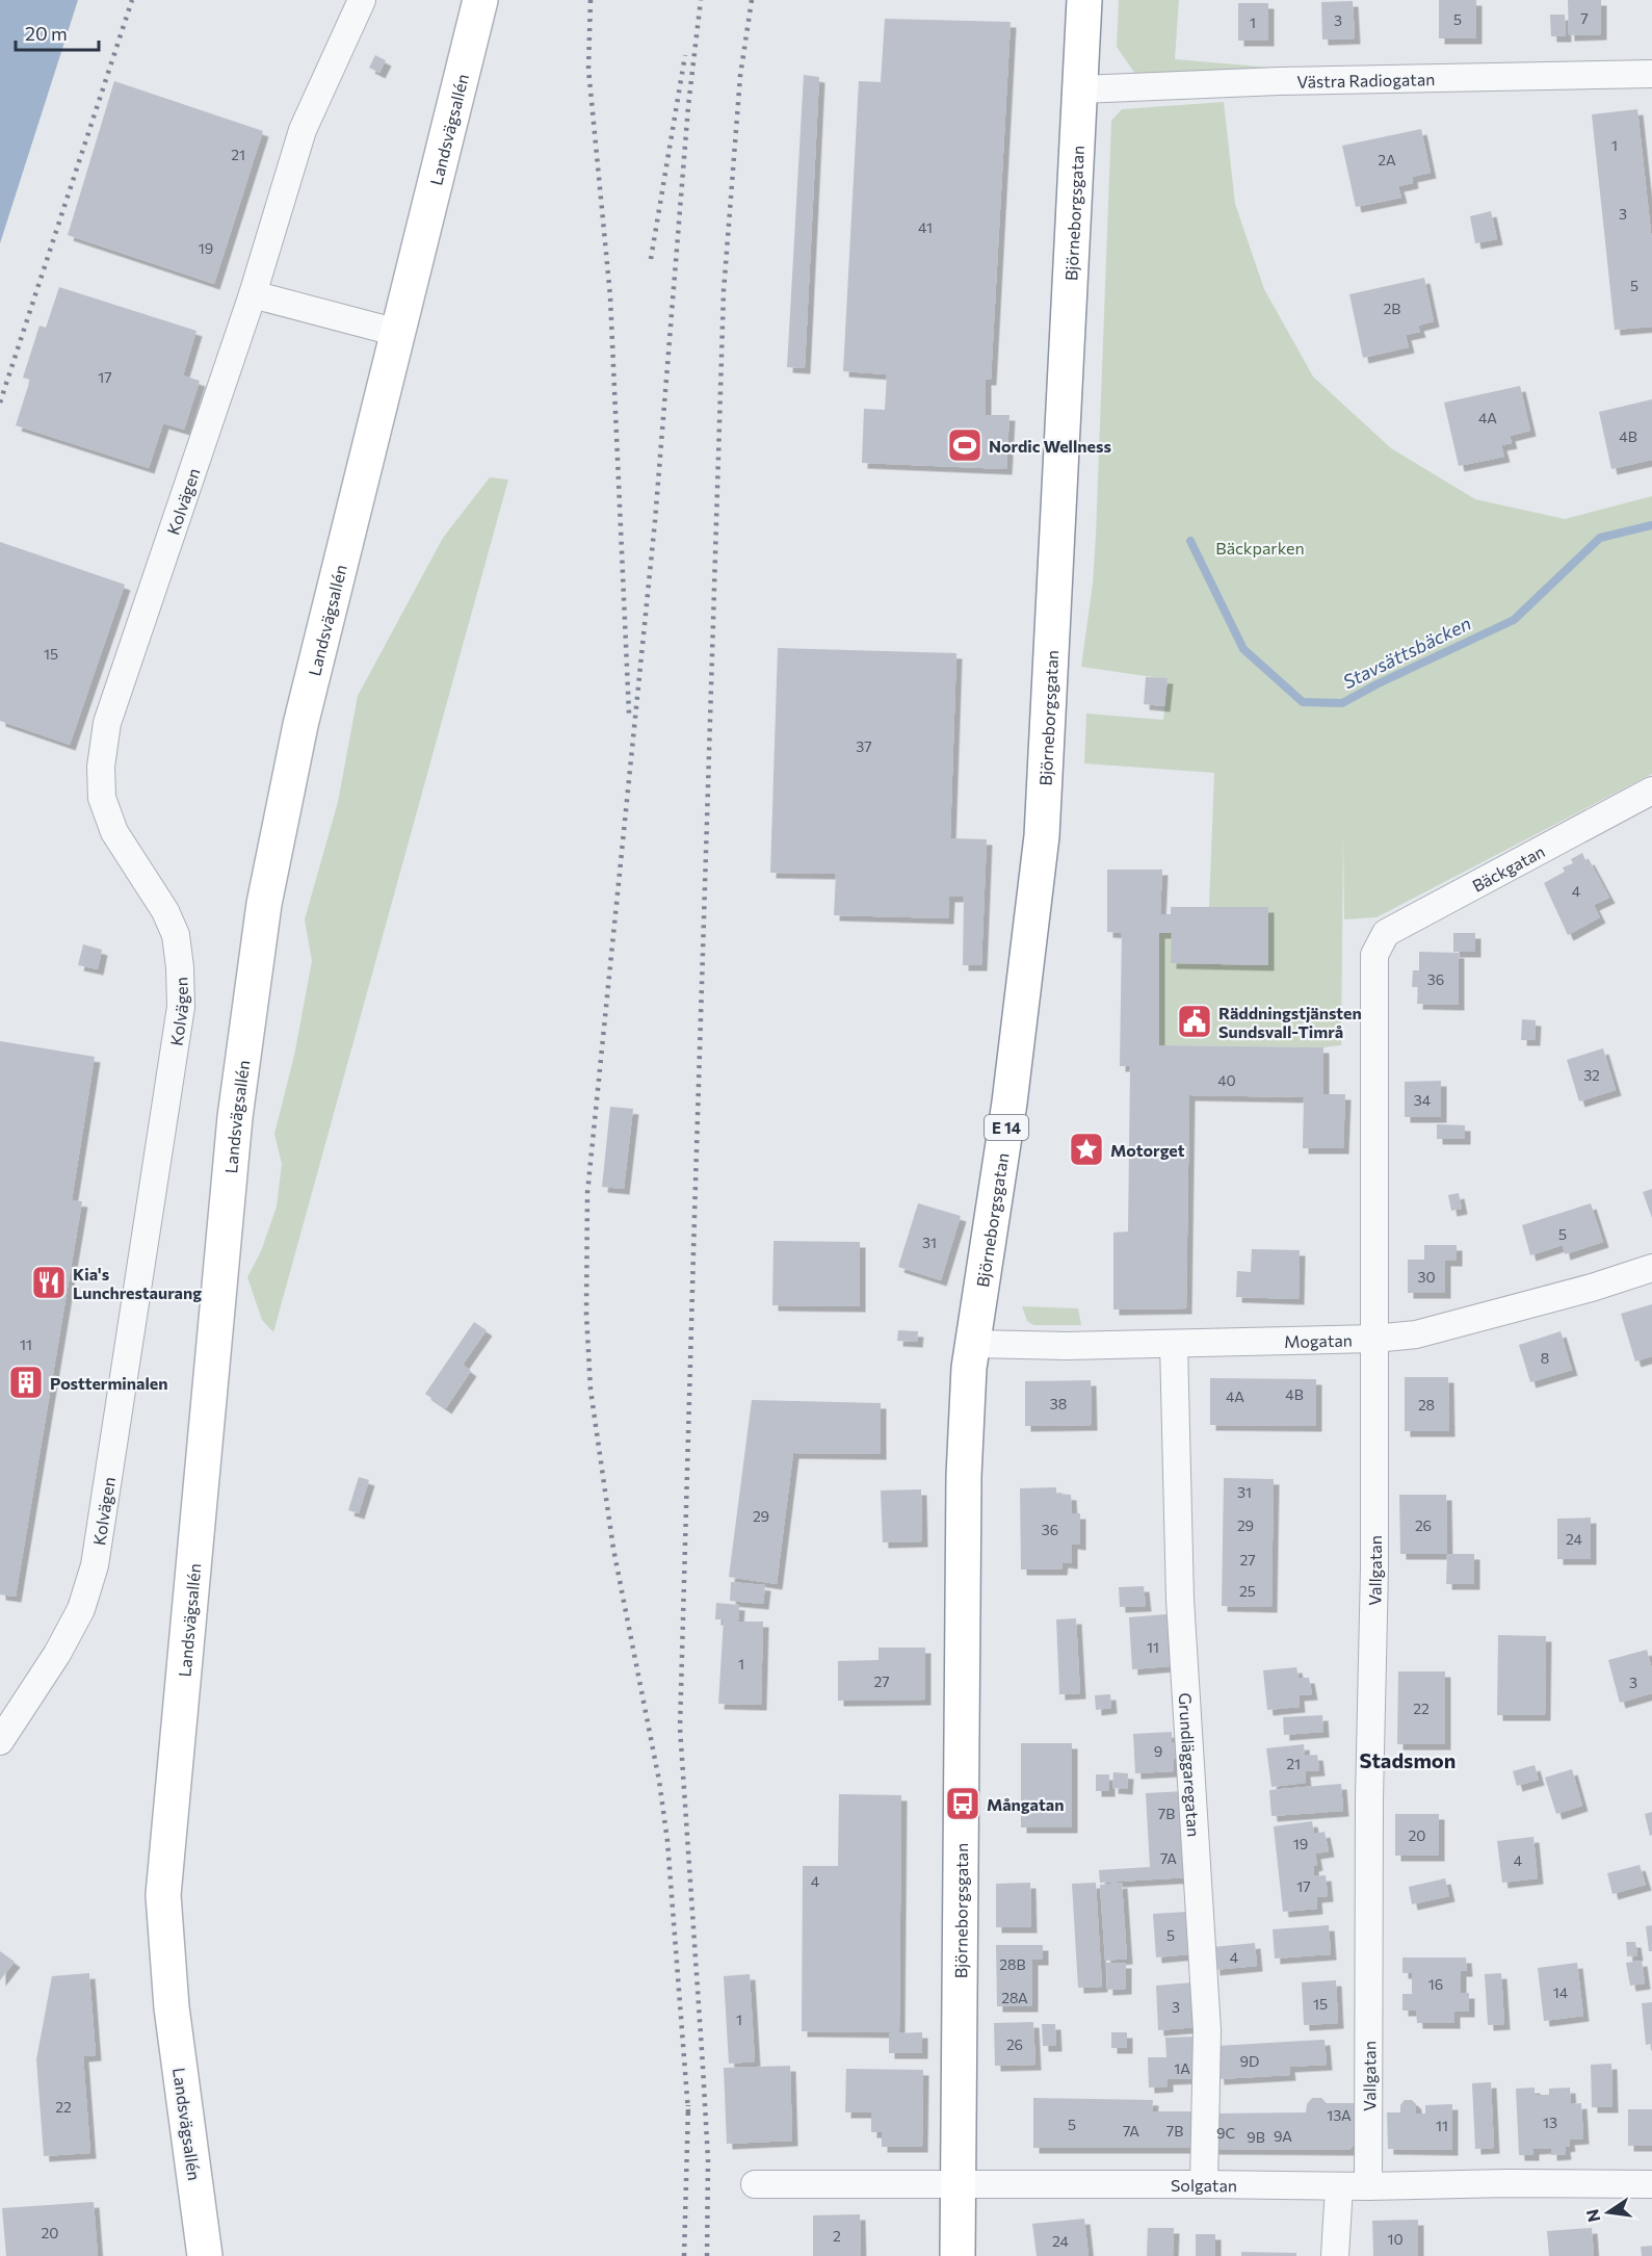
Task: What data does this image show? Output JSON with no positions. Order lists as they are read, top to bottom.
{
  "streets": {
    "main road": ["Landsvägsallén", "Björneborgsgatan", "E 14"],
    "street": [
      "Västra Radiogatan",
      "Kolvägen",
      "Bäckgatan",
      "Mogatan",
      "Vallgatan",
      "Grundläggaregatan",
      "Solgatan"
    ]
  },
  "crossings": [
    ["Västra Radiogatan", "Björneborgsgatan"],
    ["Björneborgsgatan", "Mogatan"],
    ["Björneborgsgatan", "Solgatan"],
    ["Bäckgatan", "Vallgatan"],
    ["Mogatan", "Vallgatan"],
    ["Mogatan", "Grundläggaregatan"],
    ["Vallgatan", "Solgatan"],
    ["Grundläggaregatan", "Solgatan"]
  ],
  "districts": ["Stadsmon"],
  "water": ["Stavsättsbäcken"],
  "parks": ["Bäckparken"],
  "places": {
    "sports": ["Nordic Wellness"],
    "public building": ["Räddningstjänsten Sundsvall-Timrå"],
    "place": ["Motorget"],
    "restaurant": ["Kia's Lunchrestaurang"],
    "building": ["Postterminalen"],
    "bus stop": ["Mångatan"]
  },
  "house_numbers": [
    "7",
    "5",
    "3",
    "1",
    "1",
    "21",
    "2A",
    "3",
    "41",
    "19",
    "5",
    "2B",
    "17",
    "4A",
    "4B",
    "15",
    "37",
    "4",
    "36",
    "32",
    "40",
    "34",
    "5",
    "31",
    "30",
    "11",
    "8",
    "4B",
    "4A",
    "38",
    "28",
    "31",
    "29",
    "29",
    "26",
    "36",
    "24",
    "27",
    "25",
    "11",
    "1",
    "27",
    "3",
    "22",
    "9",
    "21",
    "7B",
    "20",
    "19",
    "7A",
    "4",
    "4",
    "17",
    "5",
    "4",
    "28B",
    "16",
    "14",
    "28A",
    "15",
    "3",
    "1",
    "26",
    "9D",
    "1A",
    "22",
    "13A",
    "13",
    "5",
    "11",
    "7A",
    "7B",
    "9C",
    "9A",
    "9B",
    "20",
    "2",
    "10",
    "24"
  ],
  "scale_bar": "20 m",
  "north": "left"
}
